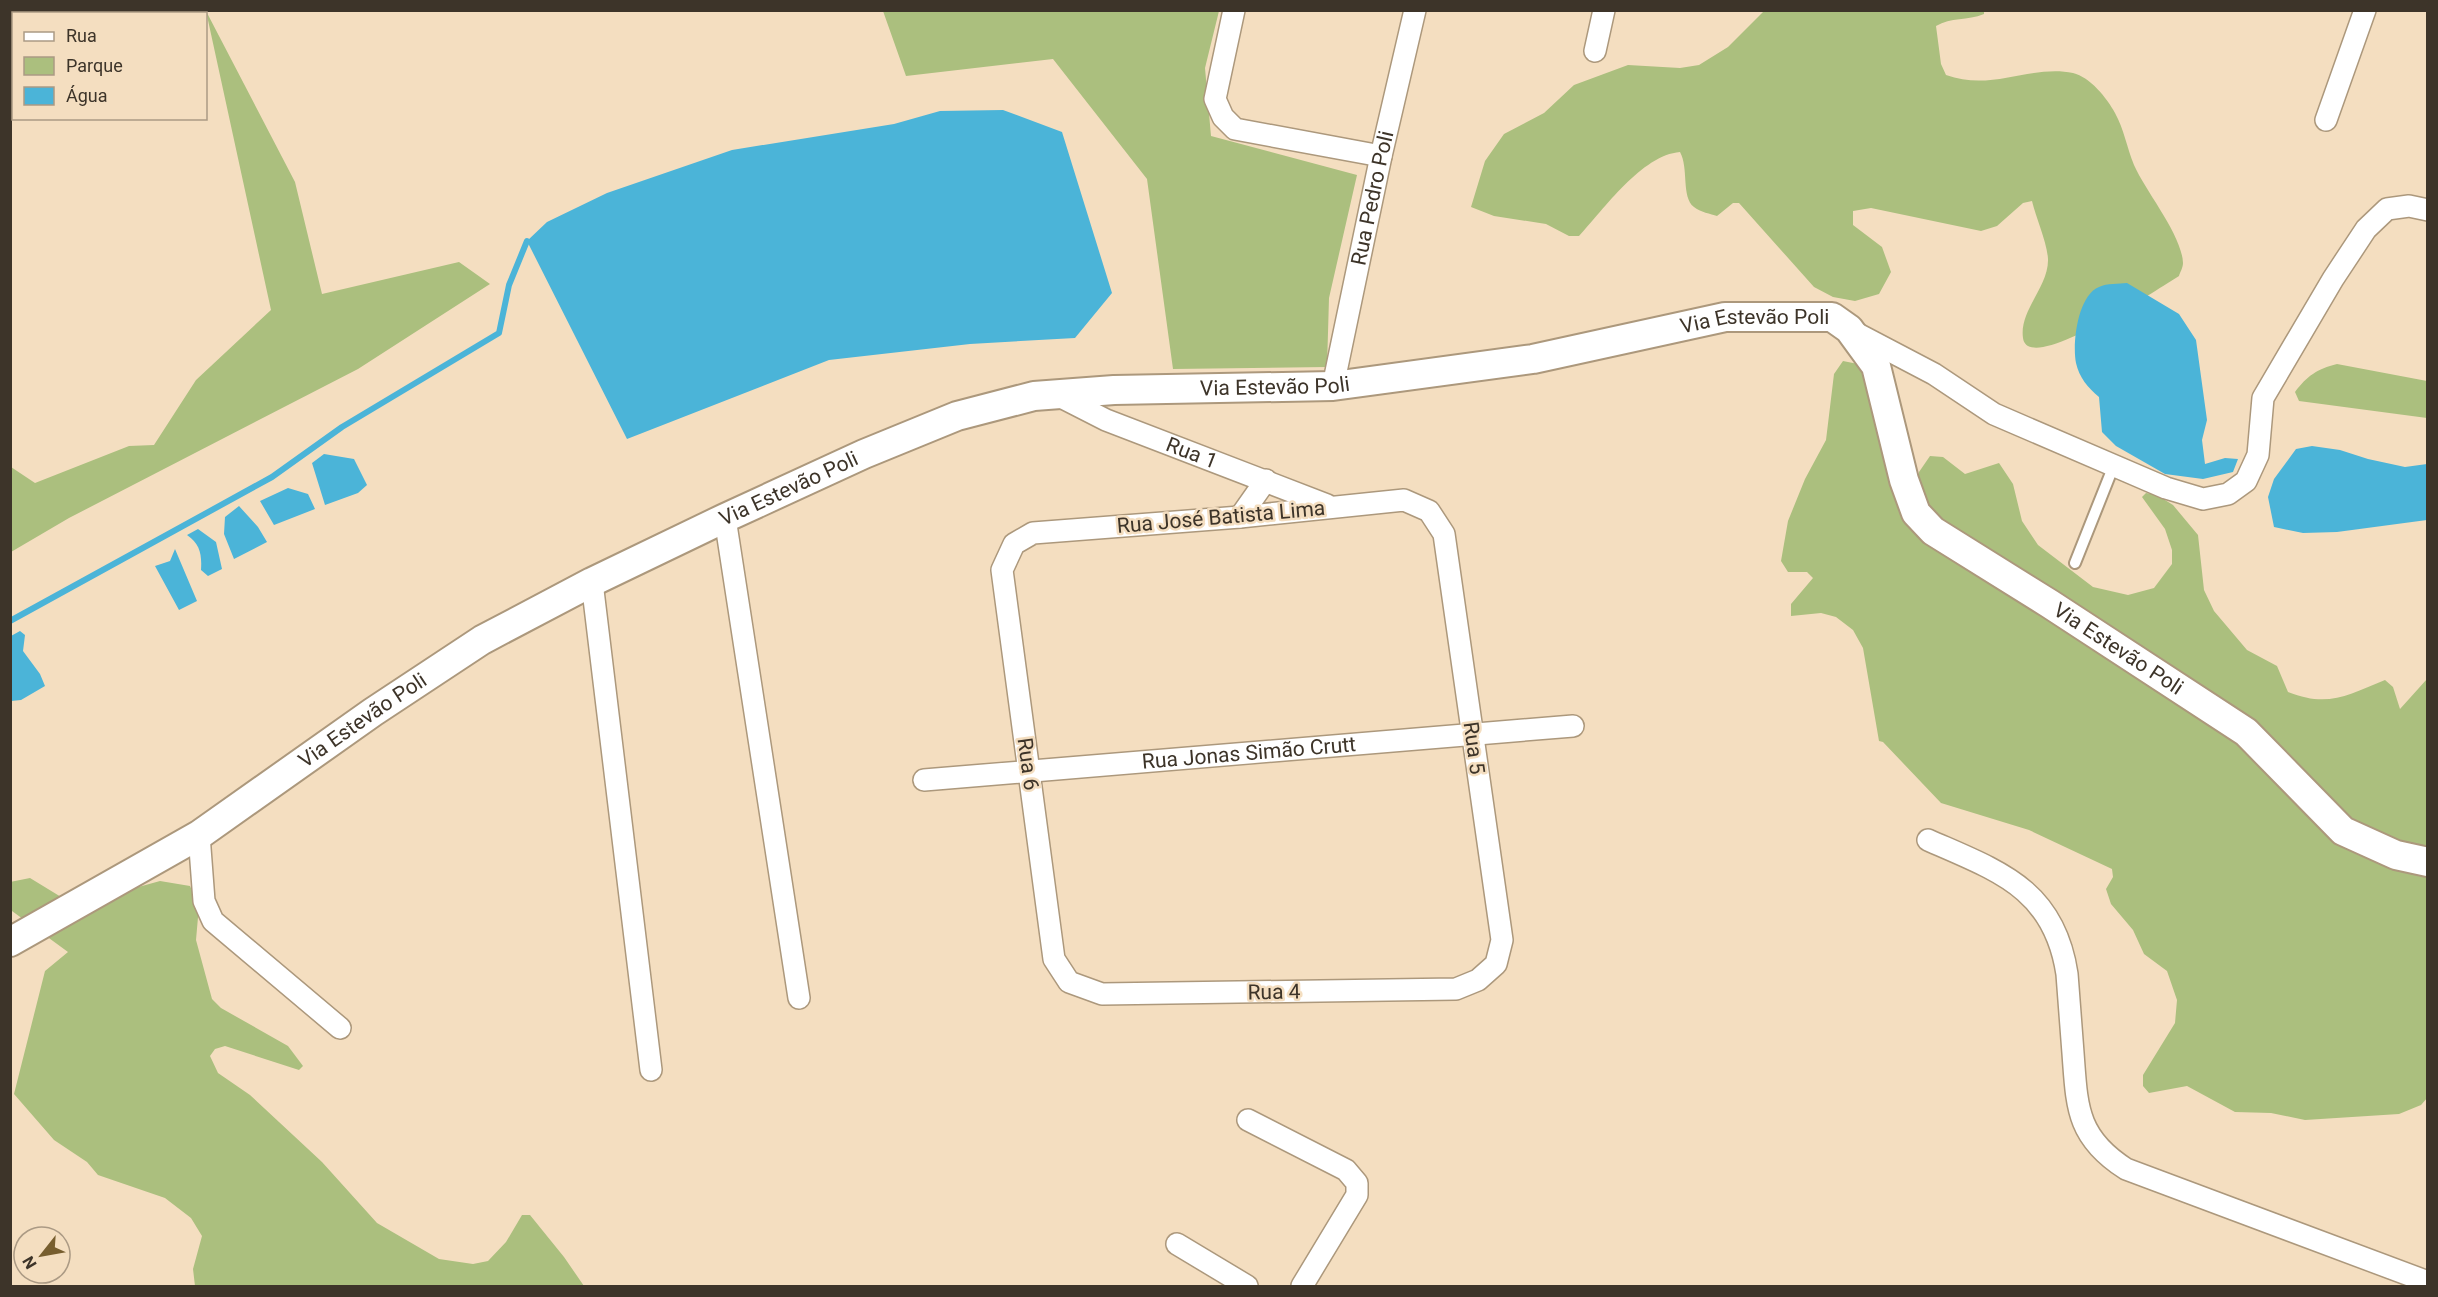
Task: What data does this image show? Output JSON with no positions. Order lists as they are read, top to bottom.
{
  "streets": {
    "main road": ["Via Estevão Poli"],
    "street": [
      "Rua Pedro Poli",
      "Rua 1",
      "Rua José Batista Lima",
      "Rua 5",
      "Rua Jonas Simão Crutt",
      "Rua 6",
      "Rua 4"
    ]
  },
  "crossings": [
    ["Rua Pedro Poli", "Via Estevão Poli"],
    ["Via Estevão Poli", "Rua 1"],
    ["Rua 1", "Rua José Batista Lima"],
    ["Rua José Batista Lima", "Rua 5"],
    ["Rua José Batista Lima", "Rua 6"],
    ["Rua 5", "Rua Jonas Simão Crutt"],
    ["Rua 5", "Rua 4"],
    ["Rua Jonas Simão Crutt", "Rua 6"],
    ["Rua 6", "Rua 4"]
  ],
  "legend": ["Rua", "Parque", "Água"],
  "north": "bottom left"
}
